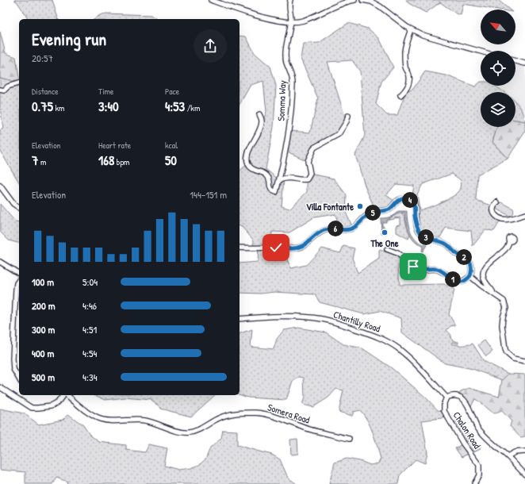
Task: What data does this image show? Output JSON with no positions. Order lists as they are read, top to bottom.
{
  "streets": {
    "street": [
      "Somma Way",
      "Chantilly Road",
      "Somera Road",
      "Chalon Road"
    ]
  },
  "crossings": [
    ["Chantilly Road", "Chalon Road"]
  ],
  "places": ["Villa Fontante", "The One"],
  "north": "top left",
  "page": {
    "heading": ["Evening run", "20:57"],
    "stats": [
      ["Distance", "0.75 km"],
      ["Time", "3:40"],
      ["Pace", "4:53 /km"],
      ["Elevation", "7 m"],
      ["Heart rate", "168 bpm"],
      ["kcal", "50"]
    ],
    "chart": ["Elevation", "144–151 m"],
    "pins": [
      "4",
      "5",
      "6",
      "3",
      "2",
      "1"
    ],
    "list": [
      {
        "name": "100 m",
        "note": "5:04"
      },
      {
        "name": "200 m",
        "note": "4:46"
      },
      {
        "name": "300 m",
        "note": "4:51"
      },
      {
        "name": "400 m",
        "note": "4:54"
      },
      {
        "name": "500 m",
        "note": "4:34"
      }
    ]
  }
}
